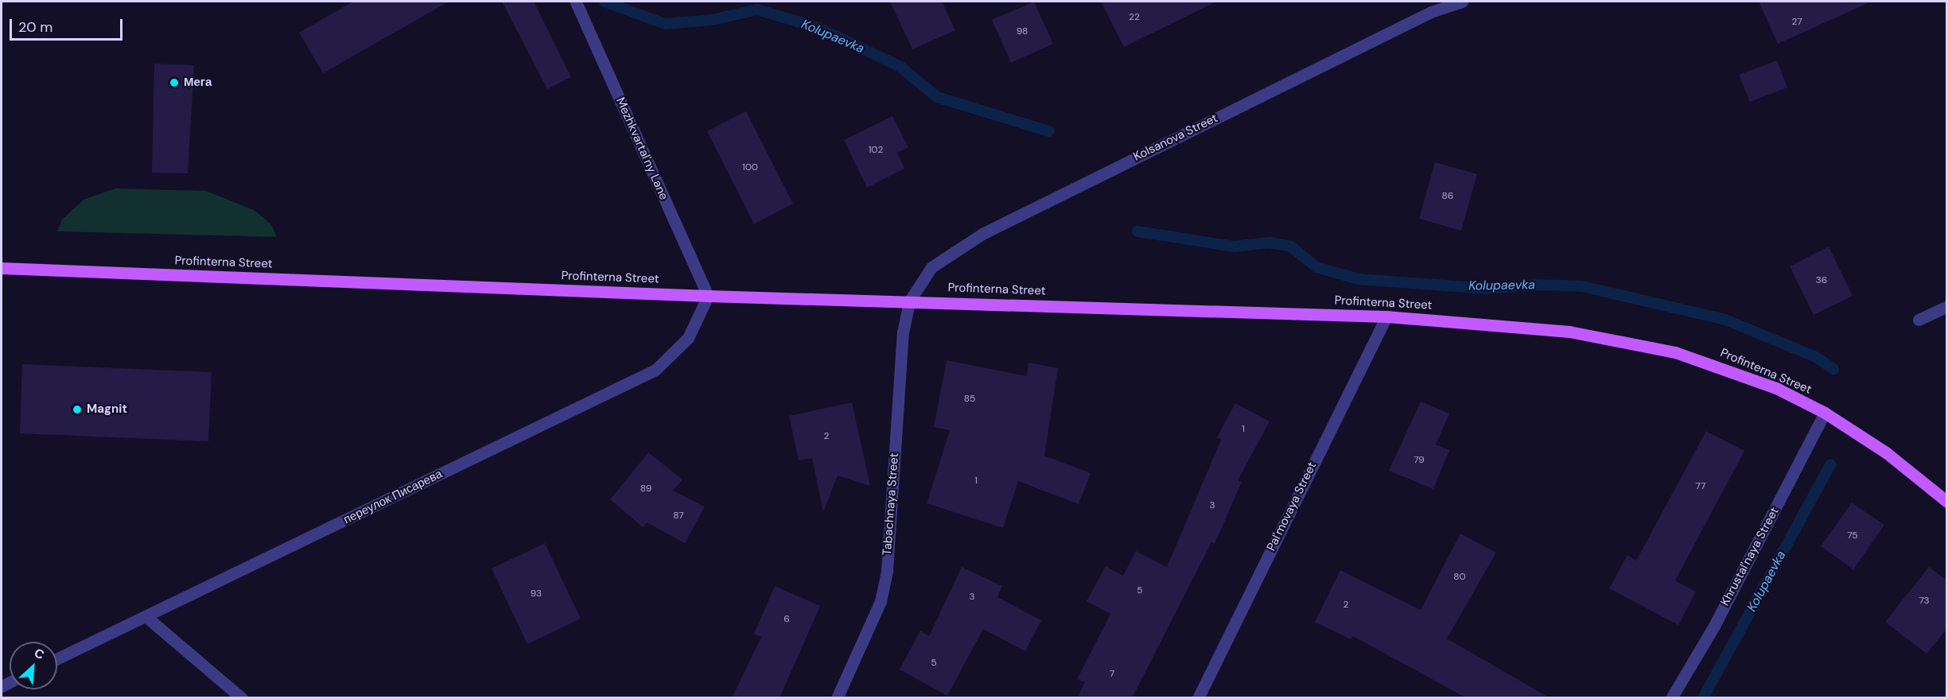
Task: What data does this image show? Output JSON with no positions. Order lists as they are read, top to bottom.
{
  "streets": {
    "main road": ["Profinterna Street"],
    "street": [
      "Kolsanova Street",
      "Mezhkvartal'ny Lane",
      "переулок Писарева",
      "Tabachnaya Street",
      "Pal'movaya Street",
      "Khrustal'naya Street"
    ]
  },
  "crossings": [
    ["Kolsanova Street", "Profinterna Street"],
    ["Kolsanova Street", "Tabachnaya Street"],
    ["Mezhkvartal'ny Lane", "Profinterna Street"],
    ["Mezhkvartal'ny Lane", "переулок Писарева"],
    ["Profinterna Street", "переулок Писарева"],
    ["Profinterna Street", "Tabachnaya Street"],
    ["Profinterna Street", "Pal'movaya Street"],
    ["Profinterna Street", "Khrustal'naya Street"]
  ],
  "water": ["Kolupaevka"],
  "places": ["Мега", "Magnit"],
  "house_numbers": [
    "22",
    "27",
    "98",
    "102",
    "100",
    "86",
    "36",
    "85",
    "1",
    "2",
    "79",
    "1",
    "77",
    "89",
    "3",
    "87",
    "75",
    "80",
    "5",
    "93",
    "3",
    "73",
    "2",
    "6",
    "5",
    "7"
  ],
  "scale_bar": "20 m",
  "north": "top right"
}
